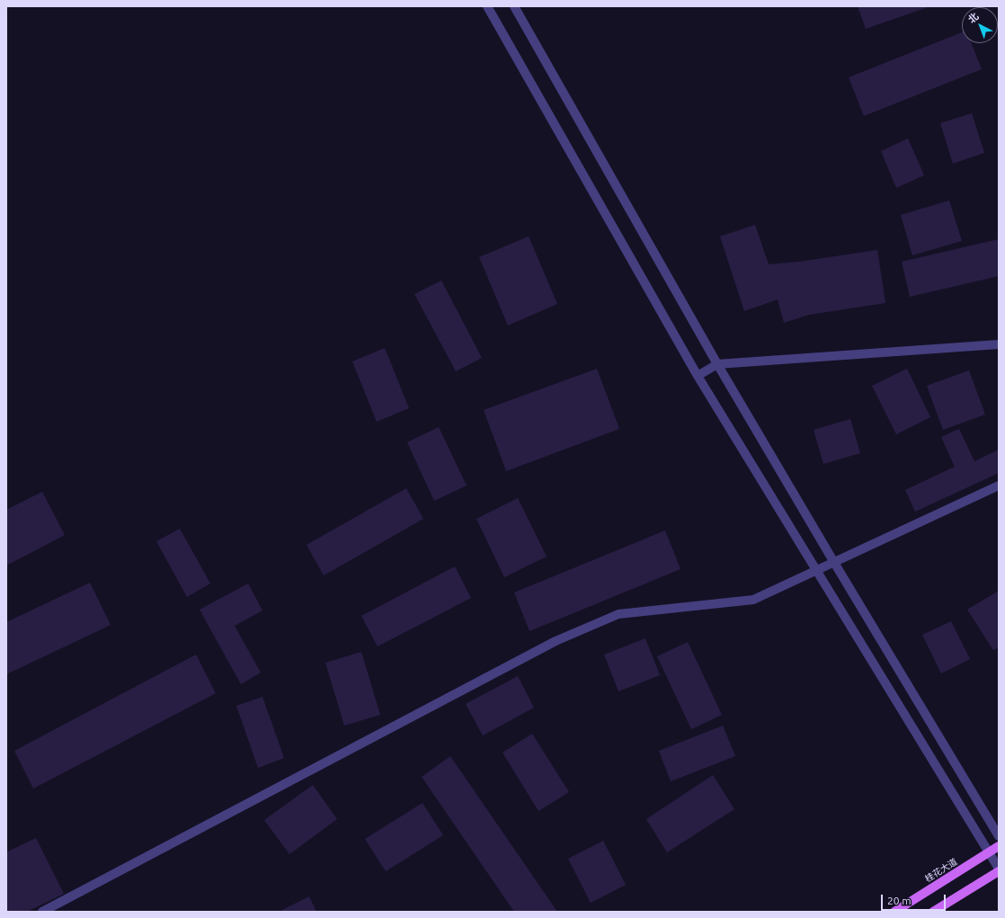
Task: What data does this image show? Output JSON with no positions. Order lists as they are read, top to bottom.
{
  "streets": {
    "main road": ["桂花大道"]
  },
  "scale_bar": "20 m",
  "north": "top left"
}
